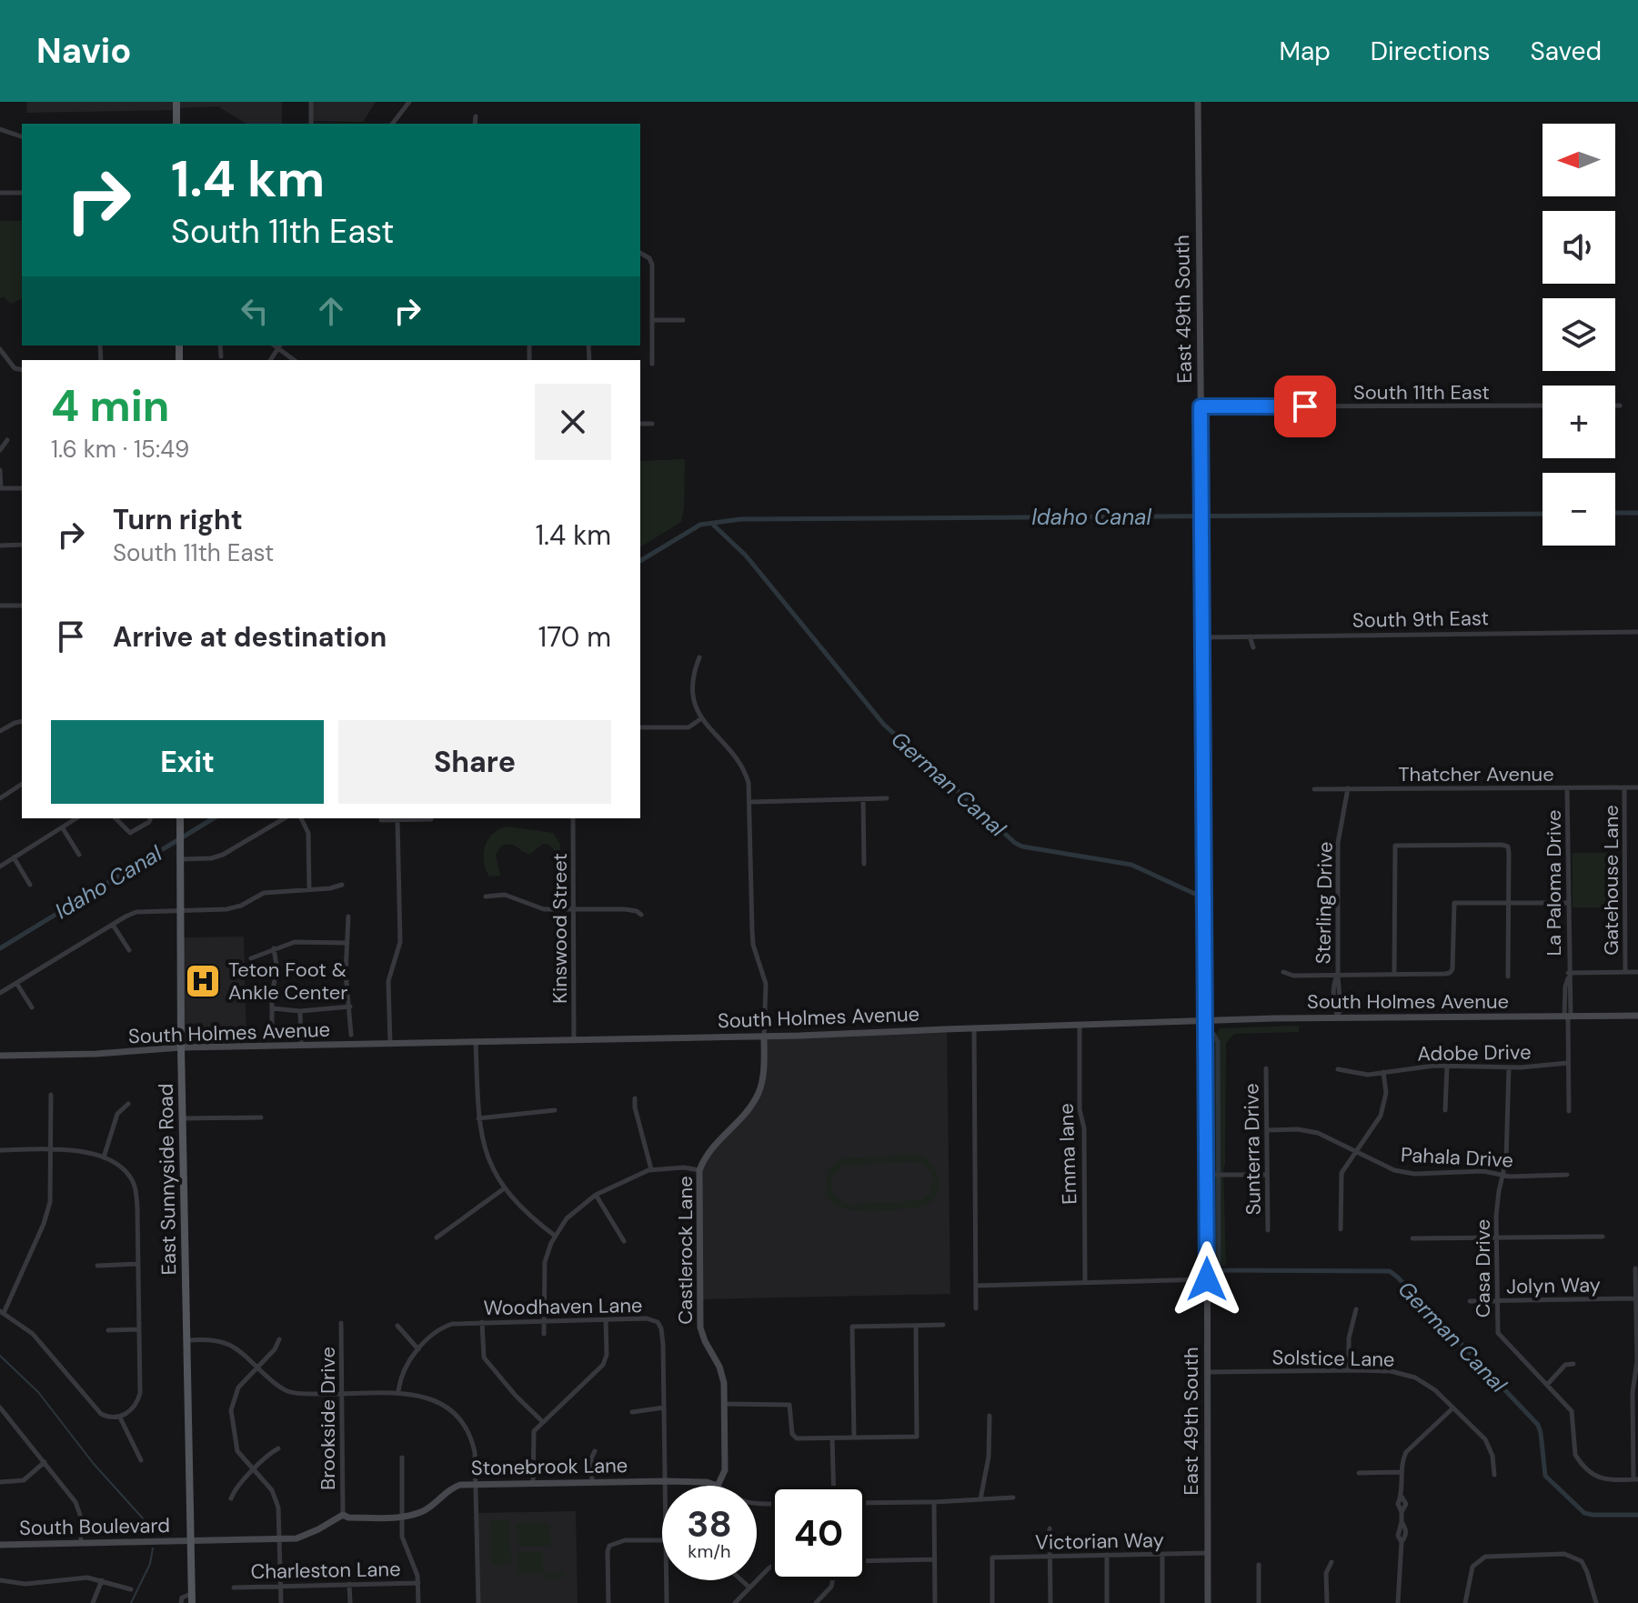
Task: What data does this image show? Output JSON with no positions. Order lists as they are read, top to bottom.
{
  "streets": {
    "main road": ["East Sunnyside Road"],
    "street": [
      "East 49th South",
      "South 11th East",
      "South 9th East",
      "Thatcher Avenue",
      "Gatehouse Lane",
      "La Paloma Drive",
      "Sterling Drive",
      "Kinswood Street",
      "South Holmes Avenue",
      "Adobe Drive",
      "Sunterra Drive",
      "Emma lane",
      "Pahala Drive",
      "Castlerock Lane",
      "Casa Drive",
      "Jolyn Way",
      "Woodhaven Lane",
      "Solstice Lane",
      "Brookside Drive",
      "Stonebrook Lane",
      "South Boulevard",
      "Victorian Way",
      "Charleston Lane"
    ]
  },
  "crossings": [
    ["East 49th South", "South 11th East"],
    ["East 49th South", "South 9th East"],
    ["East 49th South", "South Holmes Avenue"],
    ["East 49th South", "Solstice Lane"],
    ["East 49th South", "Victorian Way"],
    ["Thatcher Avenue", "Gatehouse Lane"],
    ["Thatcher Avenue", "La Paloma Drive"],
    ["Thatcher Avenue", "Sterling Drive"],
    ["La Paloma Drive", "South Holmes Avenue"],
    ["La Paloma Drive", "Adobe Drive"],
    ["Sterling Drive", "South Holmes Avenue"],
    ["Kinswood Street", "South Holmes Avenue"],
    ["South Holmes Avenue", "Emma lane"],
    ["South Holmes Avenue", "East Sunnyside Road"],
    ["South Holmes Avenue", "Castlerock Lane"],
    ["Adobe Drive", "Casa Drive"],
    ["Sunterra Drive", "Pahala Drive"],
    ["Pahala Drive", "Casa Drive"],
    ["East Sunnyside Road", "South Boulevard"],
    ["Castlerock Lane", "Stonebrook Lane"],
    ["Casa Drive", "Jolyn Way"],
    ["Woodhaven Lane", "Stonebrook Lane"],
    ["Brookside Drive", "Stonebrook Lane"]
  ],
  "water": ["Idaho Canal", "German Canal"],
  "places": {
    "hospital": ["Teton Foot & Ankle Center"]
  },
  "north": "left",
  "page": {
    "header": "Navio",
    "nav": ["Map", "Directions", "Saved"],
    "map_buttons": ["+", "−"],
    "turn": ["1.4 km", "South 11th East"],
    "heading": ["4 min", "1.6 km · 15:49"],
    "list": [
      {
        "name": "Turn right",
        "note": "South 11th East",
        "value": "1.4 km"
      },
      {
        "name": "Arrive at destination",
        "value": "170 m"
      }
    ],
    "buttons": ["Exit", "Share"],
    "speed": "38 km/h",
    "limit": "40"
  }
}
